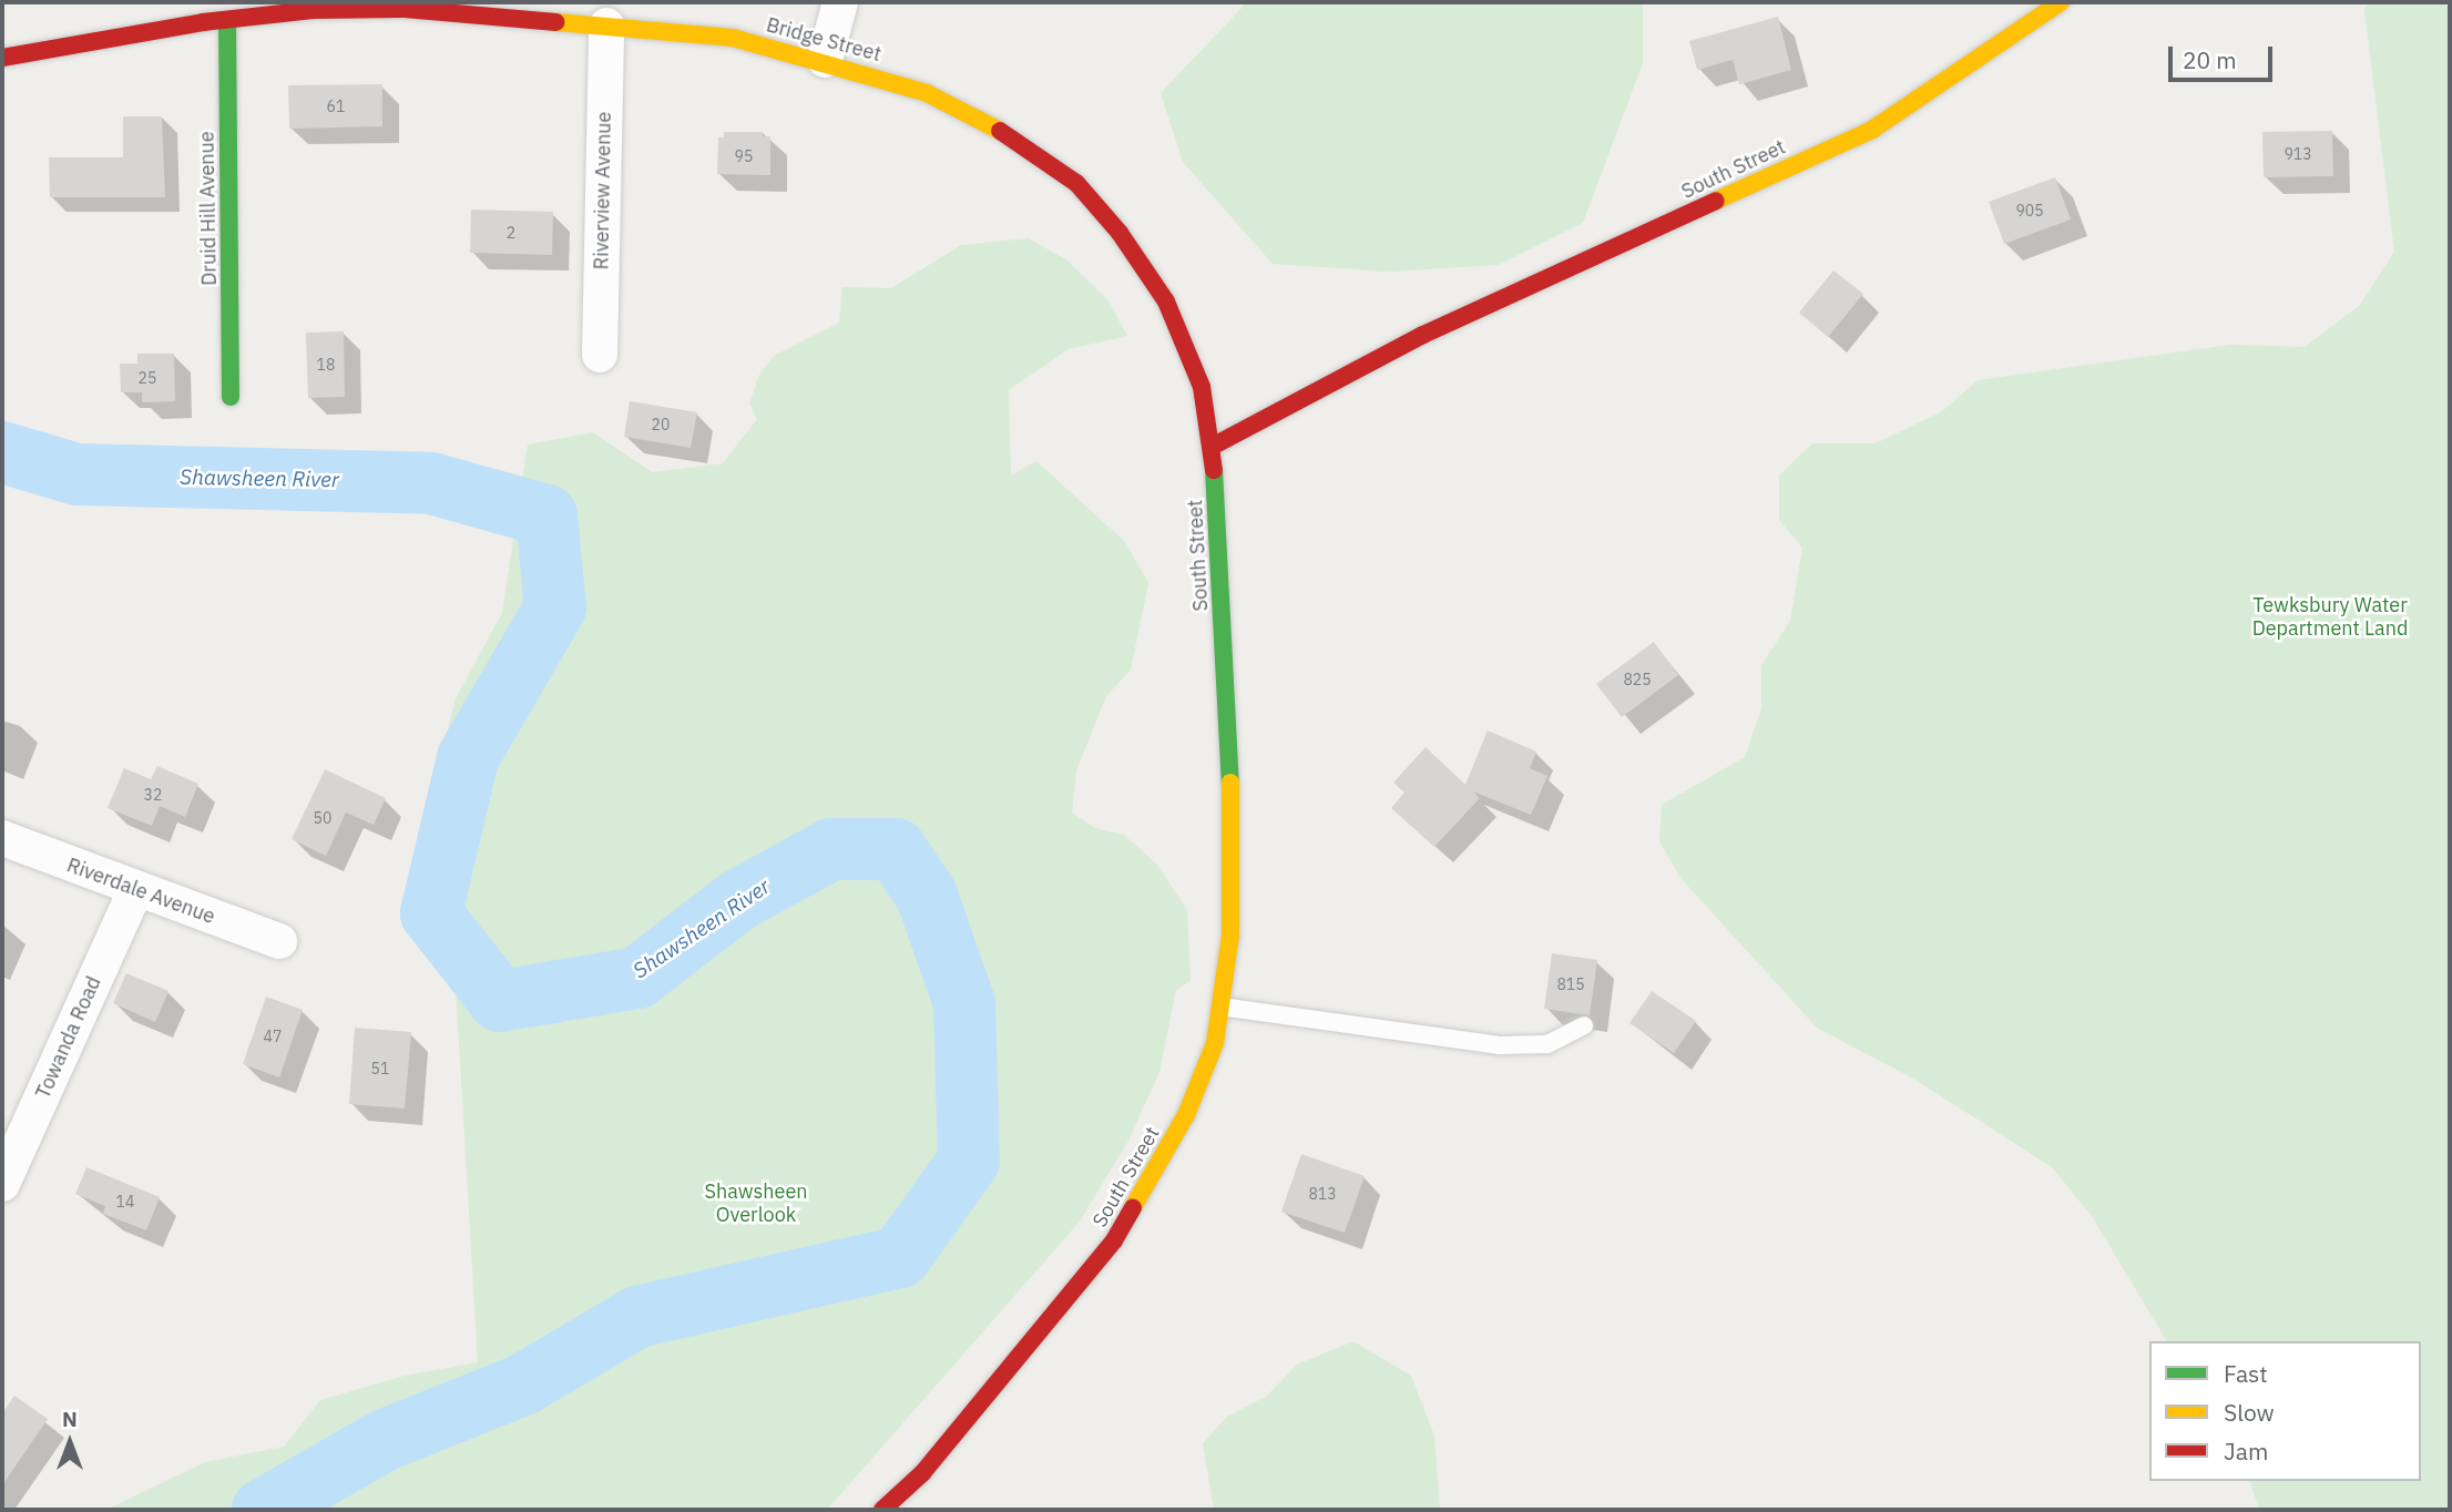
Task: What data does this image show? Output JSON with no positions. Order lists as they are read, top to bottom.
{
  "streets": {
    "street": [
      "Bridge Street",
      "South Street",
      "Riverview Avenue",
      "Druid Hill Avenue",
      "Riverdale Avenue",
      "Towanda Road"
    ]
  },
  "crossings": [
    ["Bridge Street", "South Street"],
    ["Bridge Street", "Riverview Avenue"],
    ["Bridge Street", "Druid Hill Avenue"],
    ["Riverdale Avenue", "Towanda Road"]
  ],
  "water": ["Shawsheen River"],
  "parks": ["Tewksbury Water Department Land", "Shawsheen Overlook"],
  "house_numbers": [
    "61",
    "913",
    "95",
    "905",
    "2",
    "18",
    "25",
    "20",
    "825",
    "32",
    "50",
    "815",
    "47",
    "51",
    "813",
    "14"
  ],
  "legend": ["Fast", "Slow", "Jam"],
  "scale_bar": "20 m",
  "north": "top"
}
